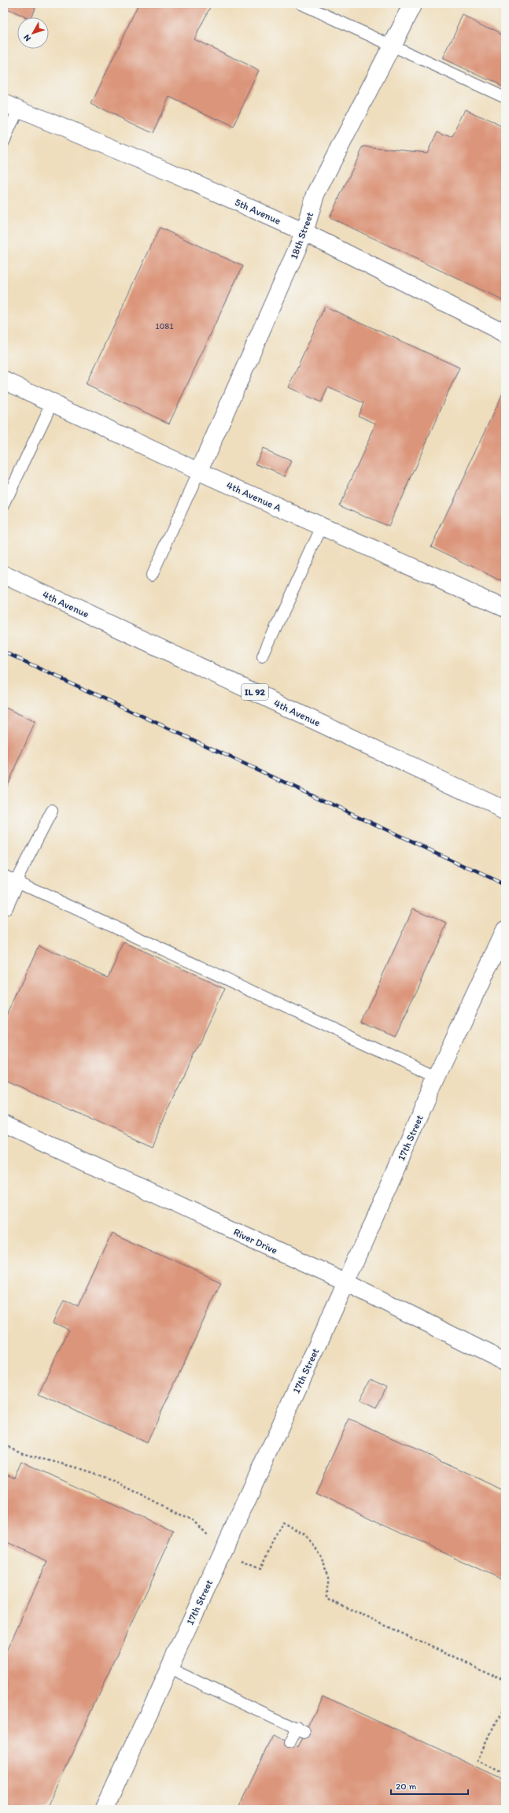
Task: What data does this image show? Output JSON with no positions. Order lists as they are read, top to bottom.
{
  "streets": {
    "street": [
      "5th Avenue",
      "18th Street",
      "4th Avenue A",
      "4th Avenue",
      "IL 92",
      "17th Street",
      "River Drive"
    ]
  },
  "crossings": [
    ["5th Avenue", "18th Street"],
    ["18th Street", "4th Avenue A"],
    ["17th Street", "River Drive"]
  ],
  "house_numbers": ["1081"],
  "scale_bar": "20 m",
  "north": "bottom left"
}
